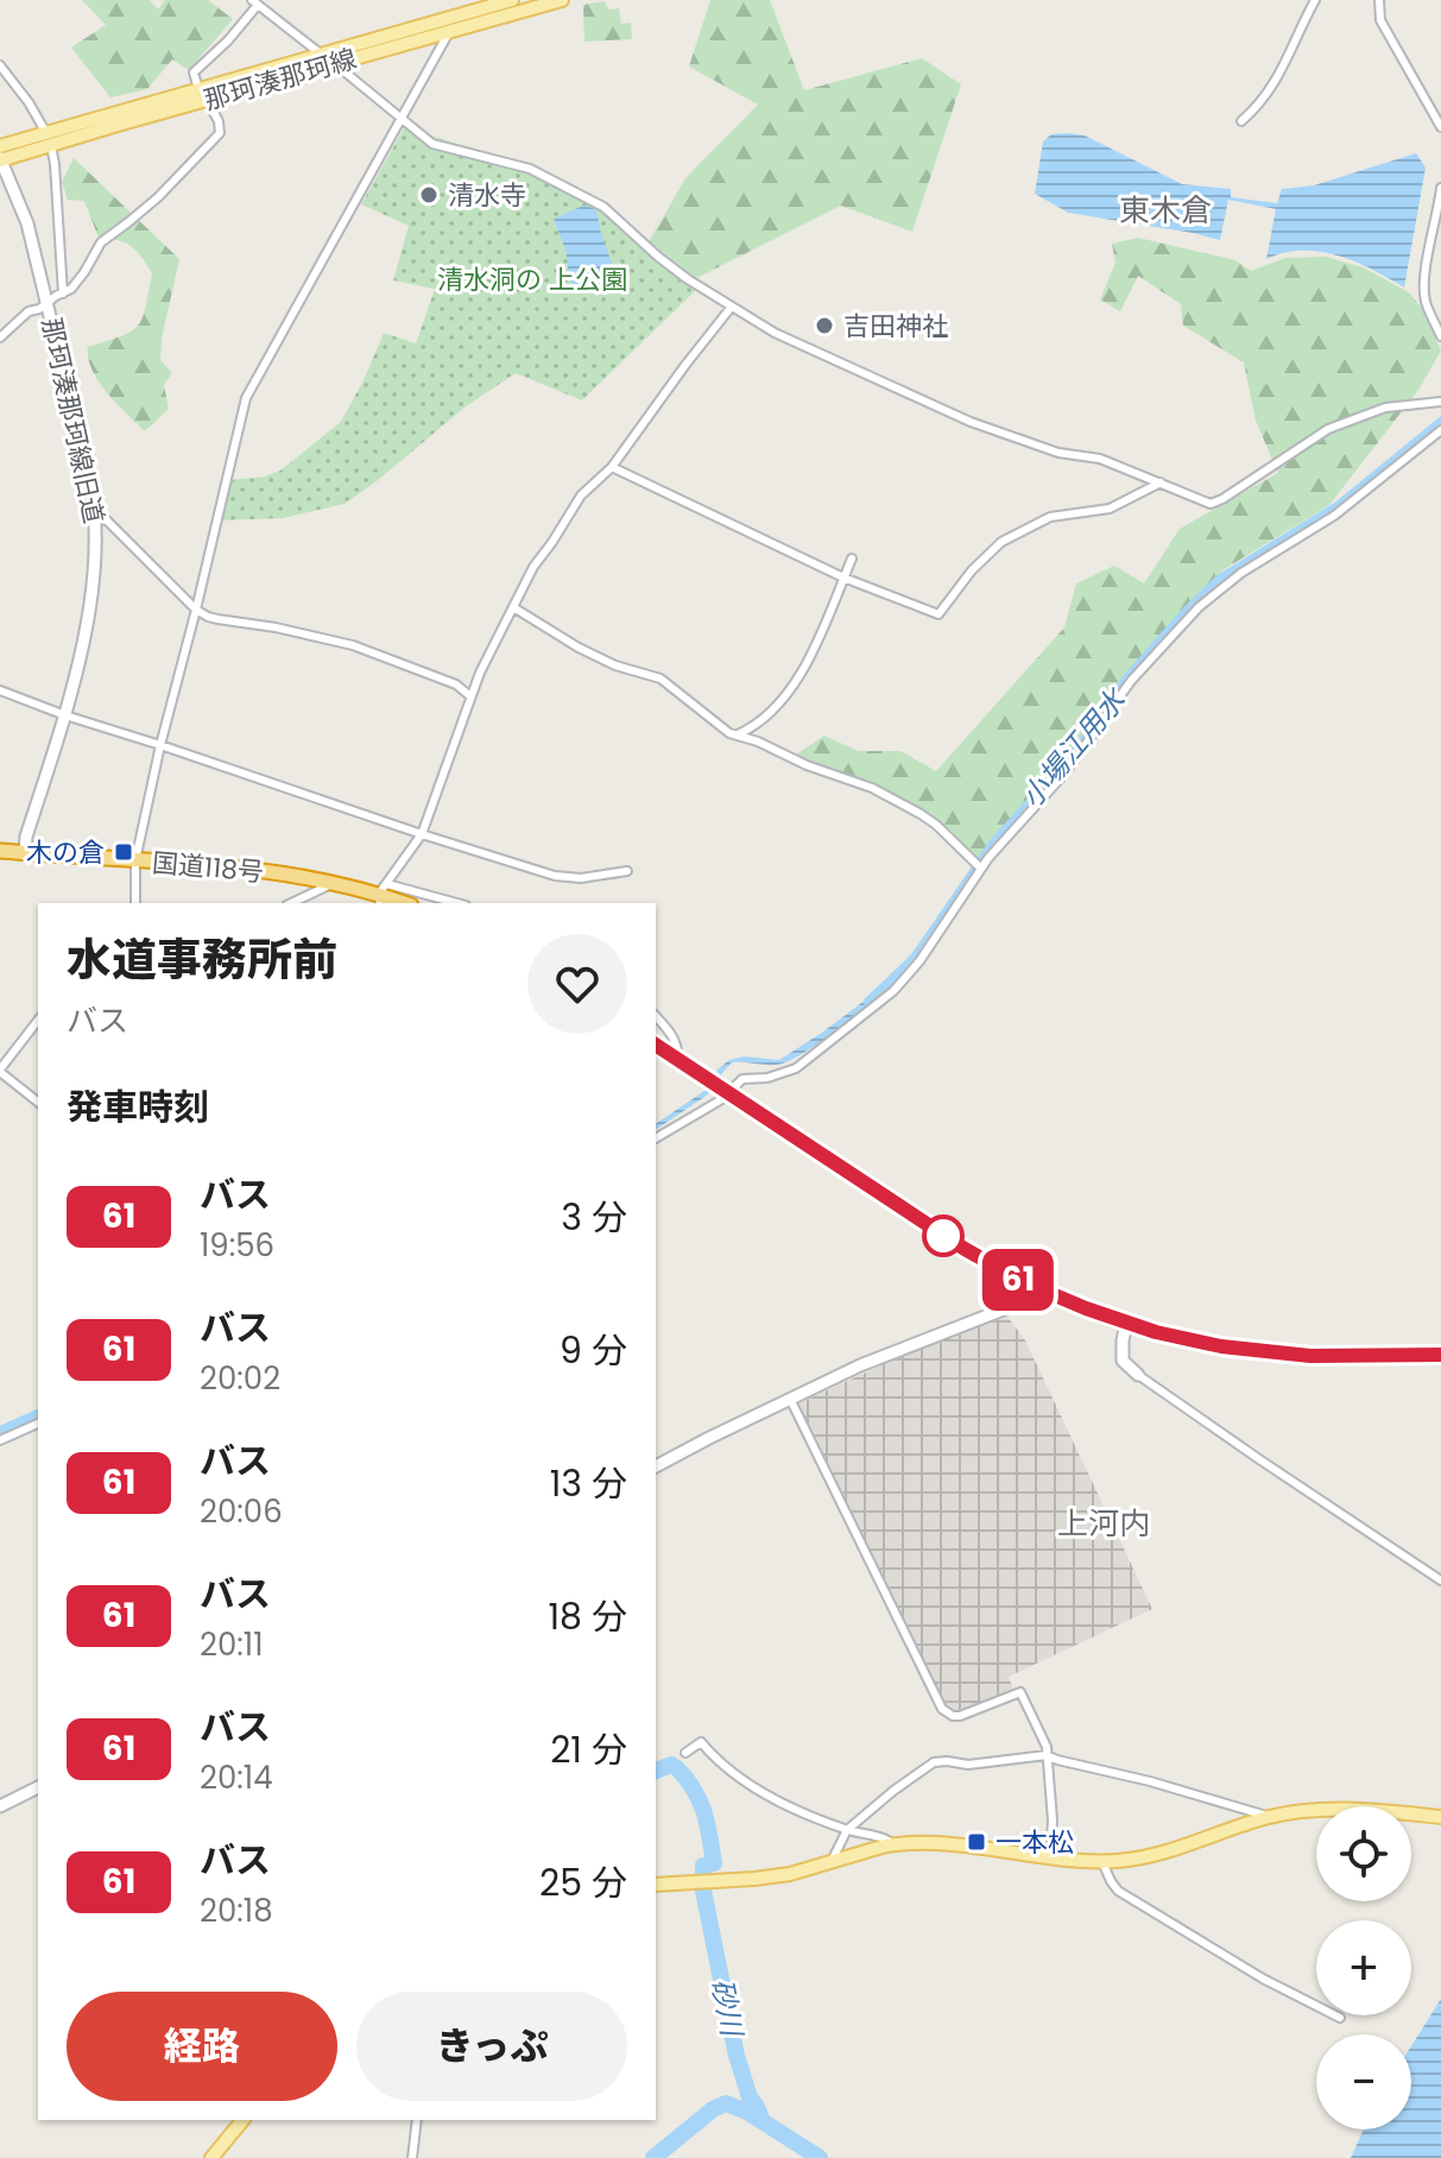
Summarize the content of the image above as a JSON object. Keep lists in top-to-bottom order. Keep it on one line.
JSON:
{"streets":{"highway":["国道118号"],"main road":["那珂湊那珂線"],"street":["那珂湊那珂線旧道"]},"crossings":[["那珂湊那珂線","那珂湊那珂線旧道"],["那珂湊那珂線旧道","国道118号"]],"districts":["東木倉","上河内"],"water":["小場江用水","砂川"],"parks":["清水洞の 上公園"],"places":{"other":["清水寺","吉田神社"],"transit":["木の倉","一本松"]},"lines":["bus line 61"],"page":{"on_map":"61","heading":[["水道事務所前","バス"],"発車時刻"],"list":[{"mark":"61","name":"バス","note":"19:56","value":"3 分"},{"mark":"61","name":"バス","note":"20:02","value":"9 分"},{"mark":"61","name":"バス","note":"20:06","value":"13 分"},{"mark":"61","name":"バス","note":"20:11","value":"18 分"},{"mark":"61","name":"バス","note":"20:14","value":"21 分"},{"mark":"61","name":"バス","note":"20:18","value":"25 分"}],"map_buttons":["+","−"],"buttons":["経路","きっぷ"]}}
